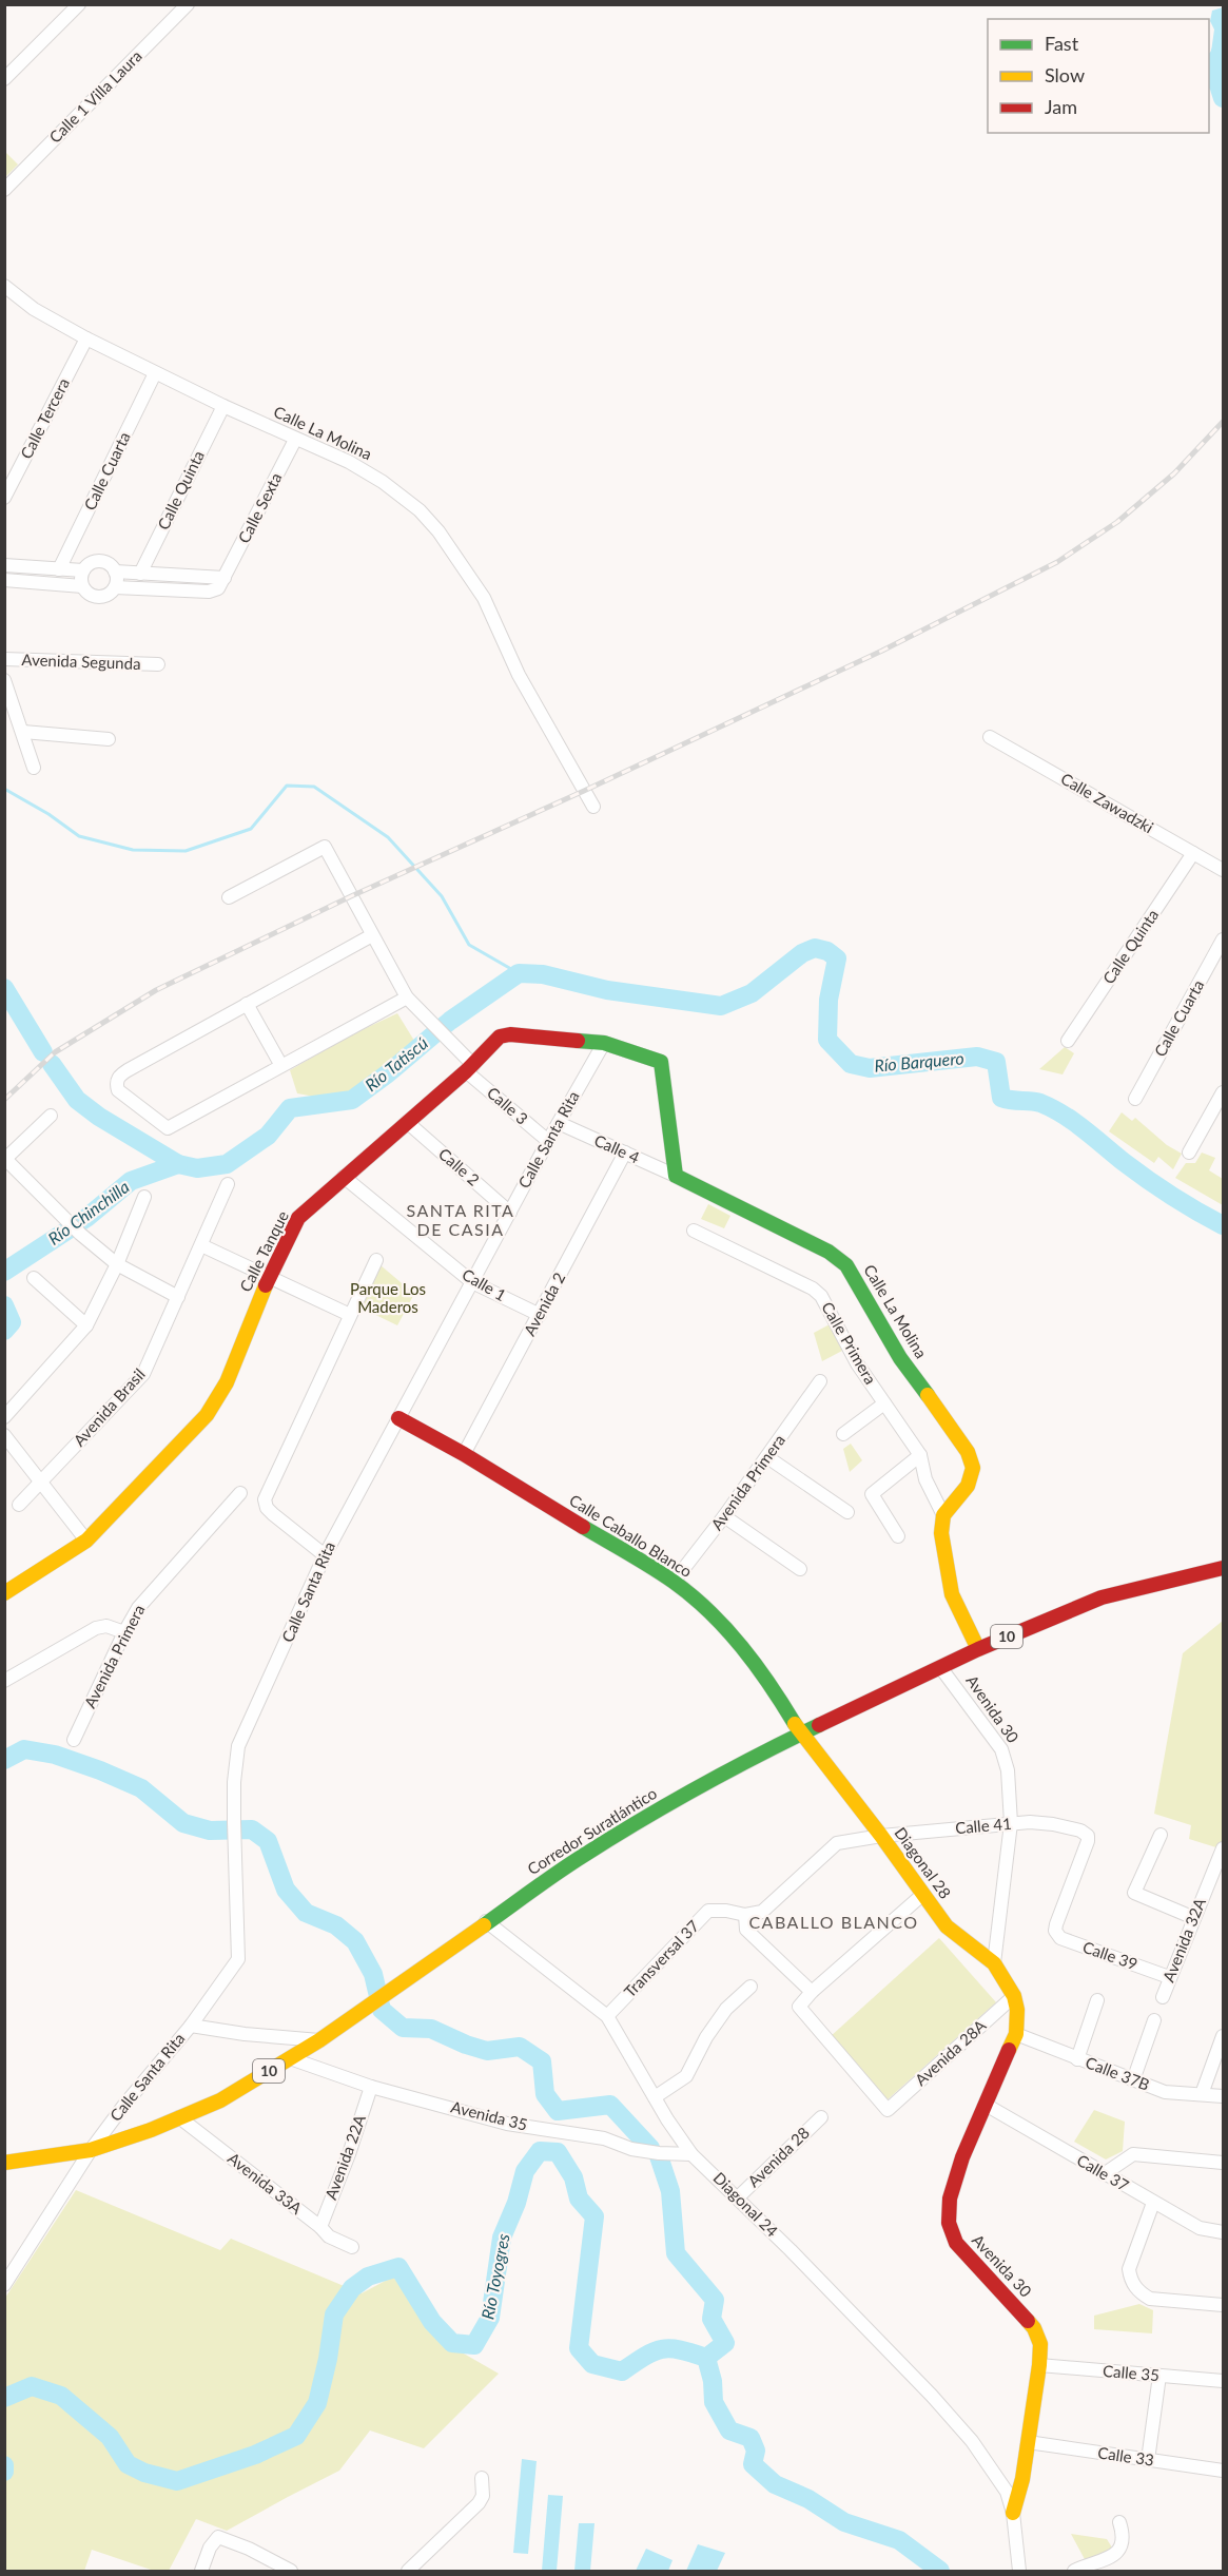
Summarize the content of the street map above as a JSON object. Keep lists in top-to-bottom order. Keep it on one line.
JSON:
{"streets":{"street":["Calle 1 Villa Laura","Calle Tercera","Calle La Molina","Calle Cuarta","Calle Quinta","Calle Sexta","Avenida Segunda","Calle Zawadzki","Calle 3","Calle Santa Rita","Calle 4","Calle 2","Calle Tanque","Calle 1","Avenida 2","Calle Primera","Avenida Brasil","Avenida Primera","Calle Caballo Blanco","10","Avenida 30","Calle 41","Corredor Suratlántico","Diagonal 28","Avenida 32A","Calle 39","Transversal 37","Avenida 28A","Calle 37B","Avenida 35","Avenida 22A","Avenida 28","Calle 37","Avenida 33A","Diagonal 24","Calle 35","Calle 33"]},"crossings":[["Calle Tercera","Calle La Molina"],["Calle La Molina","Calle Cuarta"],["Calle La Molina","Calle Quinta"],["Calle La Molina","Calle Sexta"],["Calle La Molina","Calle 4"],["Calle La Molina","Calle Tanque"],["Calle La Molina","Calle Primera"],["Calle Quinta","Calle Zawadzki"],["Calle 3","Calle Santa Rita"],["Calle 3","Calle Tanque"],["Calle Santa Rita","Calle 4"],["Calle Santa Rita","Calle 2"],["Calle Santa Rita","Calle Tanque"],["Calle Santa Rita","Calle 1"],["Calle Santa Rita","Calle Caballo Blanco"],["Calle Santa Rita","Corredor Suratlántico"],["Calle 4","Calle Tanque"],["Calle 4","Avenida 2"],["Calle 2","Calle Tanque"],["Calle Tanque","Calle 1"],["Calle 1","Avenida 2"],["Avenida 2","Calle Caballo Blanco"],["Avenida Primera","Calle Caballo Blanco"],["Calle Caballo Blanco","Corredor Suratlántico"],["Calle Caballo Blanco","Diagonal 28"],["Avenida 30","Calle 41"],["Avenida 30","Corredor Suratlántico"],["Avenida 30","Diagonal 28"],["Avenida 30","Avenida 28A"],["Avenida 30","Calle 37B"],["Avenida 30","Calle 37"],["Avenida 30","Diagonal 24"],["Avenida 30","Calle 35"],["Avenida 30","Calle 33"],["Calle 41","Diagonal 28"],["Calle 41","Calle 39"],["Corredor Suratlántico","Diagonal 28"],["Corredor Suratlántico","Avenida 35"],["Corredor Suratlántico","Avenida 33A"],["Corredor Suratlántico","Diagonal 24"],["Diagonal 28","Avenida 28A"],["Avenida 32A","Calle 39"],["Transversal 37","Diagonal 24"],["Avenida 35","Avenida 22A"],["Avenida 35","Diagonal 24"],["Avenida 22A","Avenida 33A"],["Avenida 28","Diagonal 24"]],"districts":["SANTA RITA DE CASIA","CABALLO BLANCO"],"water":["Río Barquero","Río Tatiscú","Río Chinchilla","Río Toyogres"],"parks":["Parque Los Maderos"],"legend":["Fast","Slow","Jam"]}
